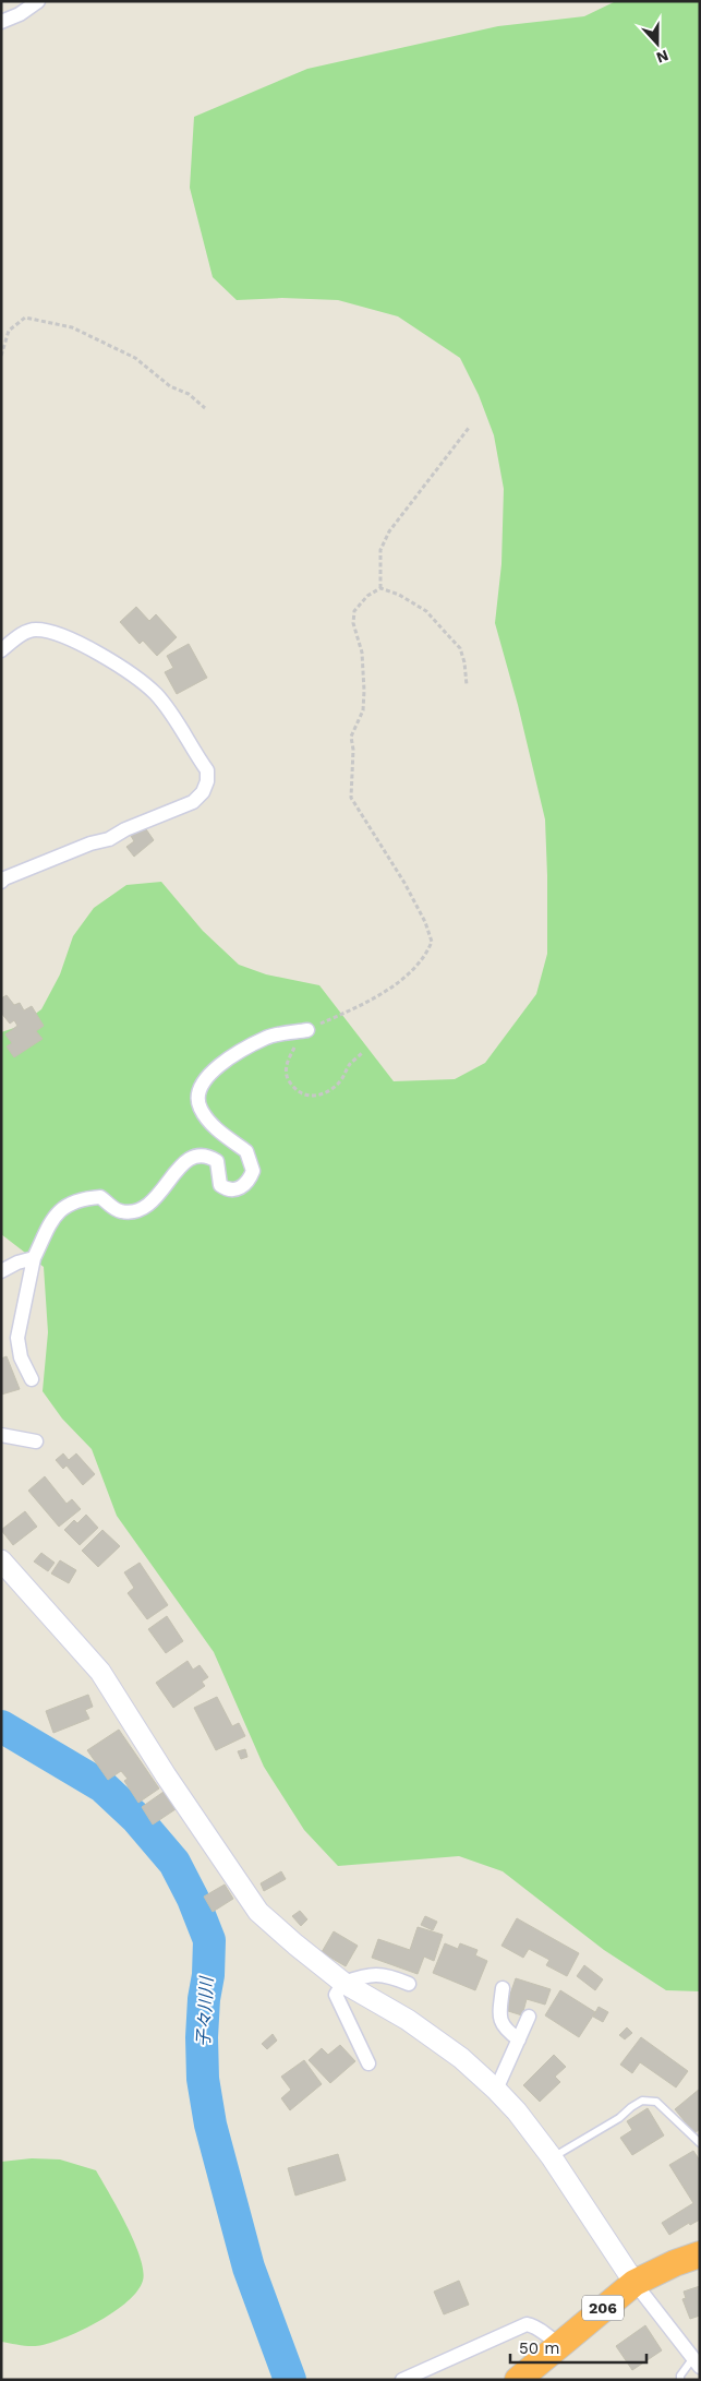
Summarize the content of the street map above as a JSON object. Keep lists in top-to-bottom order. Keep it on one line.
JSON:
{"streets":{"highway":["206"]},"water":["子々川川"],"scale_bar":"50 m","north":"bottom"}
